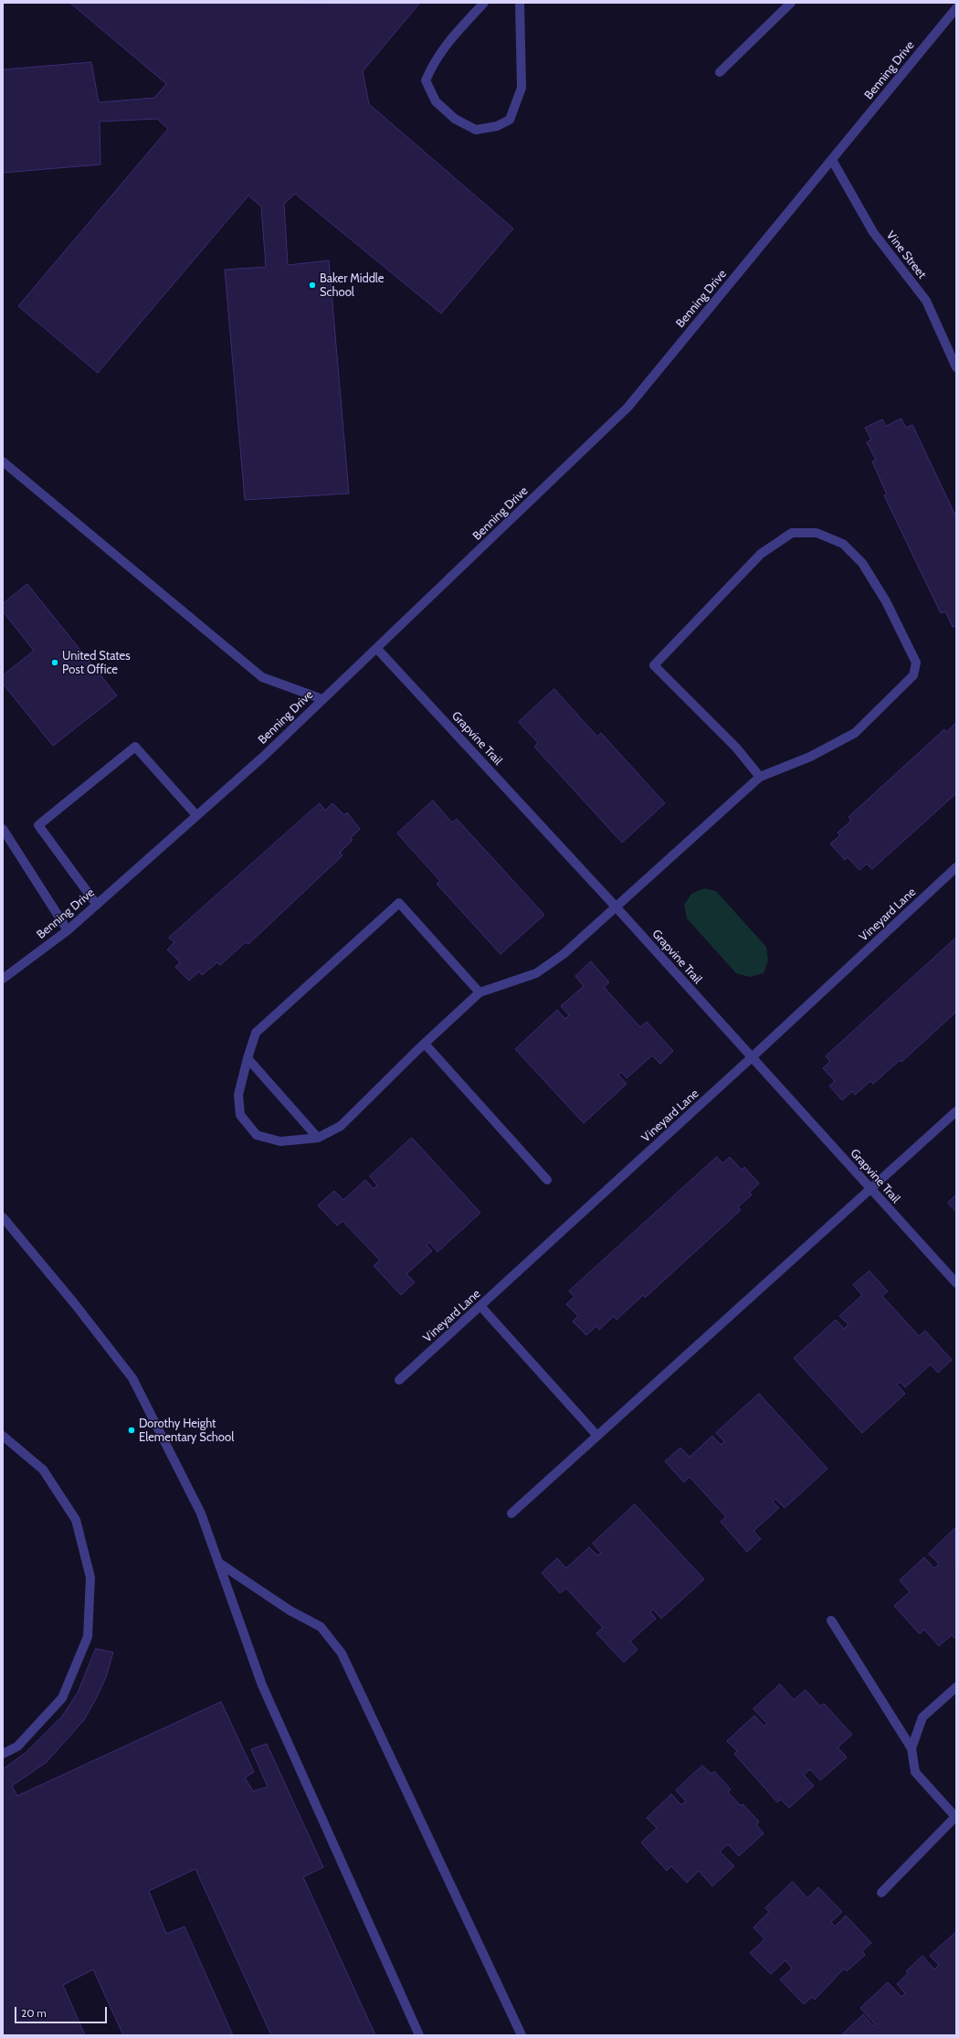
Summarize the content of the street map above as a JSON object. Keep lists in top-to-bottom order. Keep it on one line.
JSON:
{"streets":{"street":["Benning Drive","Vine Street","Grapvine Trail","Vineyard Lane"]},"crossings":[["Benning Drive","Vine Street"],["Benning Drive","Grapvine Trail"],["Grapvine Trail","Vineyard Lane"]],"places":["Baker Middle School","United States Post Office","Dorothy Height Elementary School"],"scale_bar":"20 m"}
